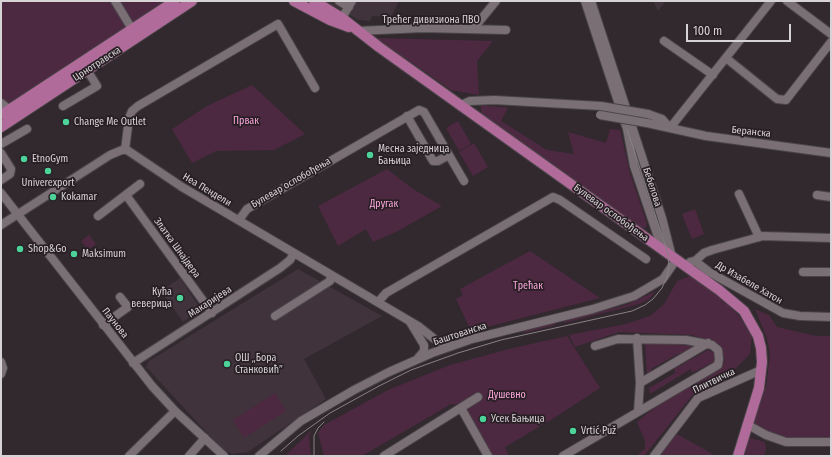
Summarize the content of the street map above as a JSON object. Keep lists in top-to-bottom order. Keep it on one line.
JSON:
{"streets":{"main road":["Црнотравска","Булевар ослобођења"],"street":["Трећег дивизиона ПВО","Беранска","Бебелова","Неа Пендели","Златка Шнајдера","Др Изабеле Хатон","Макаријева","Паунова","Баштованска","Плитвичка"]},"crossings":[["Трећег дивизиона ПВО","Булевар ослобођења"],["Беранска","Булевар ослобођења"],["Булевар ослобођења","Бебелова"],["Булевар ослобођења","Неа Пендели"],["Булевар ослобођења","Баштованска"],["Булевар ослобођења","Плитвичка"],["Неа Пендели","Макаријева"],["Неа Пендели","Баштованска"],["Златка Шнајдера","Макаријева"],["Макаријева","Паунова"]],"parks":["Првак","Другак","Трећак","Душевно"],"places":["Change Me Outlet","Месна заједница Бањица","EtnoGym","Univerexport","Kokamar","Shop&Go","Maksimum","Кућа веверица","ОШ „Бора Станковић”","Усек Бањица","Vrtić Puž"],"scale_bar":"100 m"}
